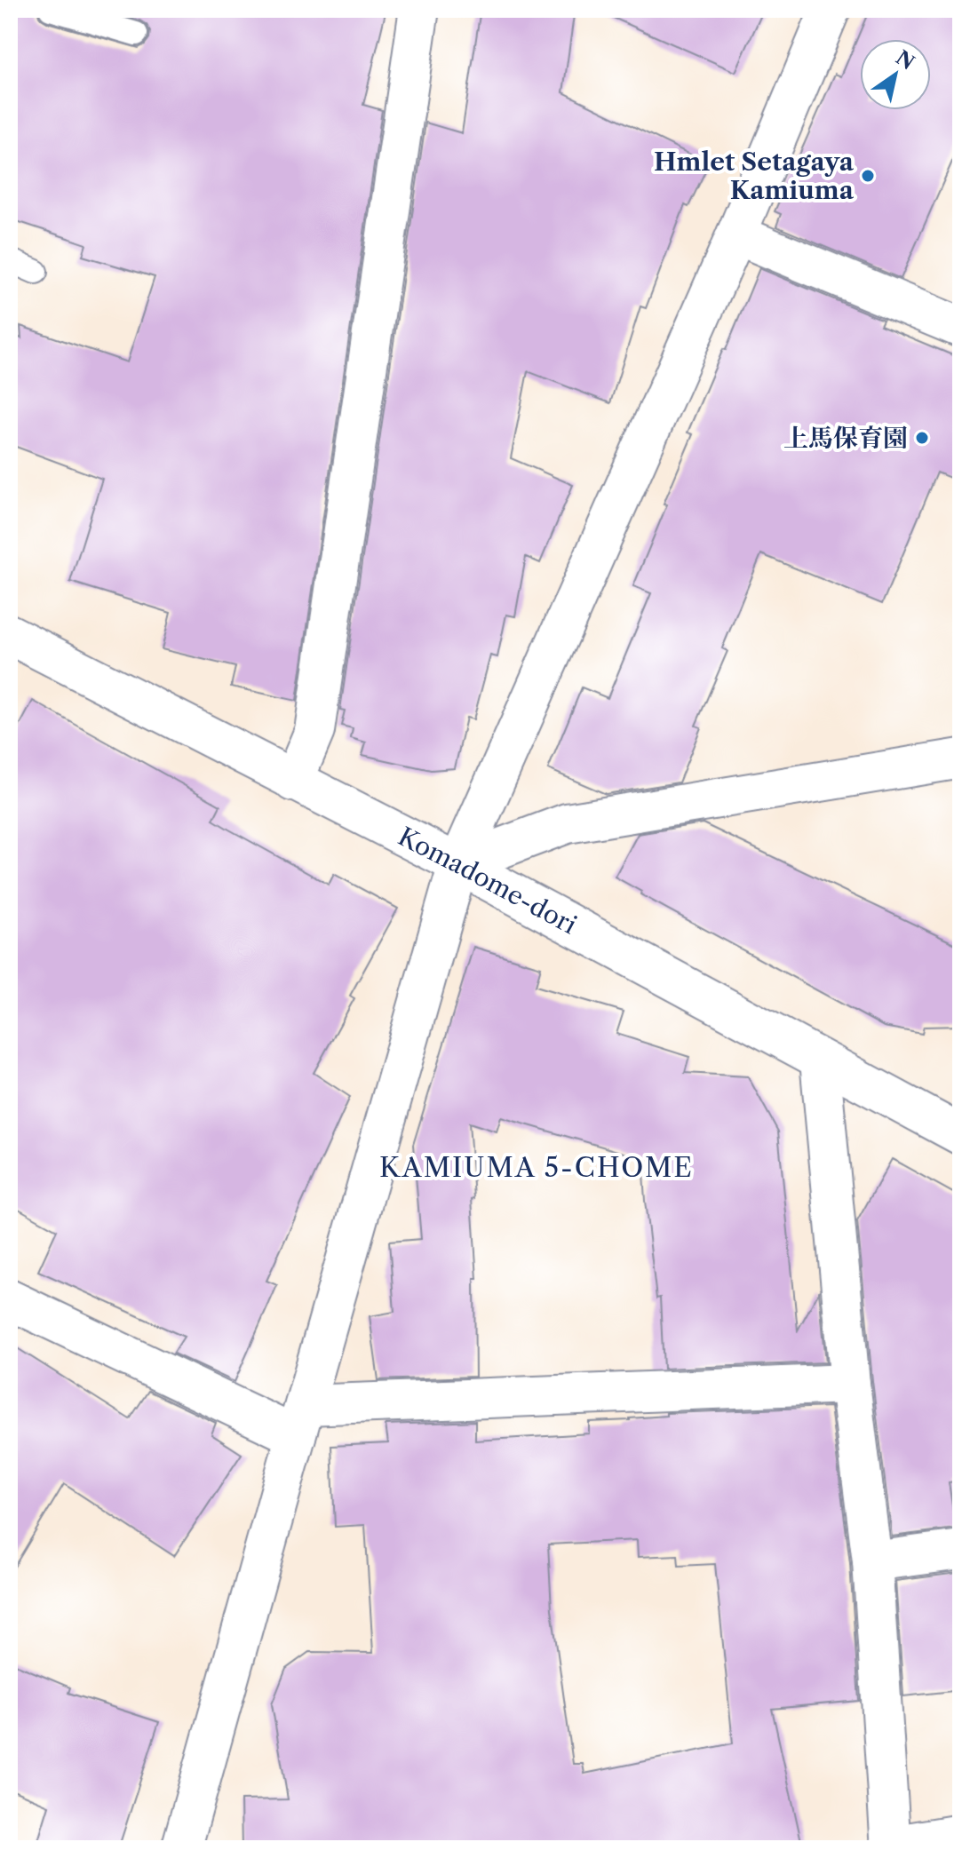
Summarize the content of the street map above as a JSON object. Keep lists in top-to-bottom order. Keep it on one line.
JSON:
{"streets":{"street":["Komadome-dori"]},"districts":["KAMIUMA 5-CHOME"],"places":["Hmlet Setagaya Kamiuma","上馬保育園"],"north":"top right"}
